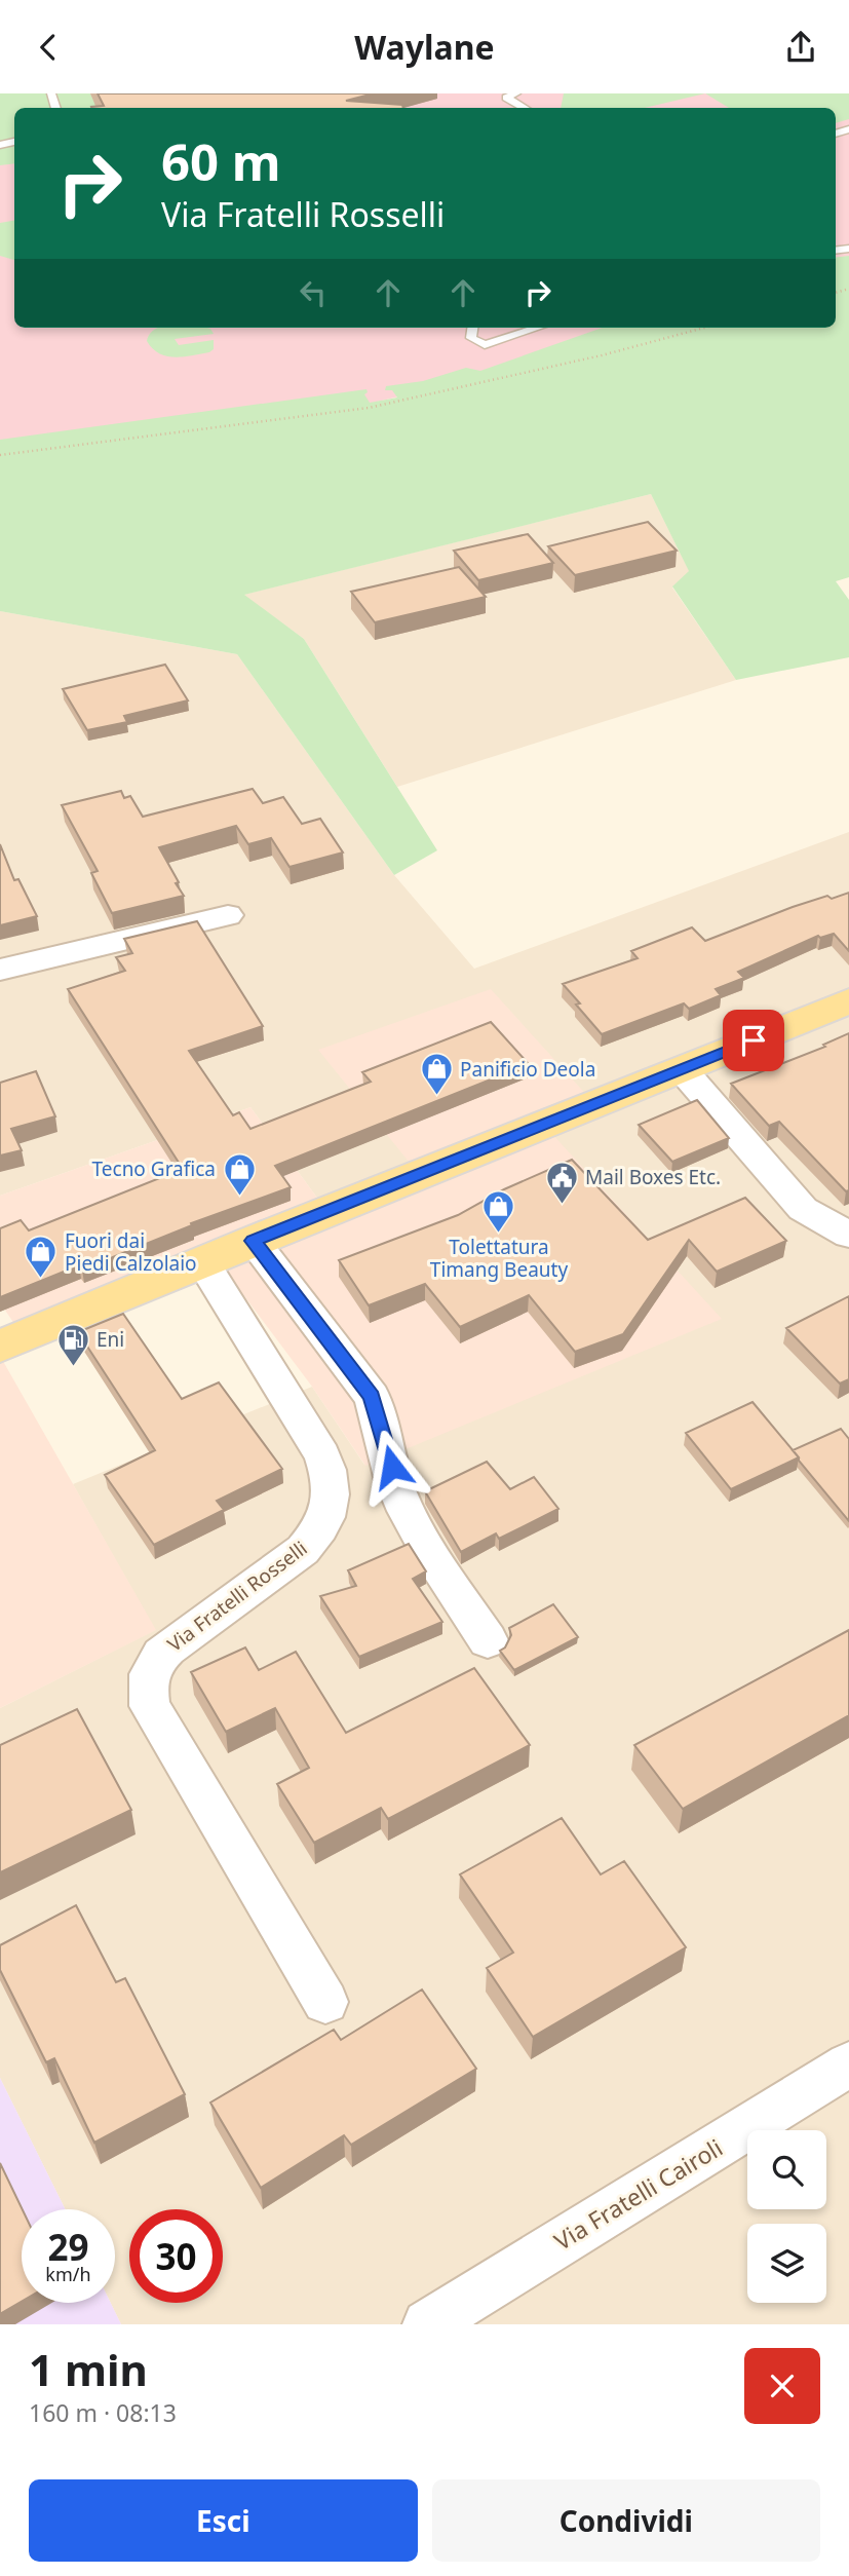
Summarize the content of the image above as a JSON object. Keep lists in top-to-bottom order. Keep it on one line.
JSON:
{"streets":{"street":["Via Fratelli Rosselli","Via Fratelli Cairoli"]},"places":{"shop":["Panificio Deola","Tecno Grafica","Tolettatura Timang Beauty","Fuori dai Piedi Calzolaio"],"public building":["Mail Boxes Etc."],"fuel station":["Eni"]},"page":{"header":"Waylane","turn":["60 m","Via Fratelli Rosselli"],"speed":"29 km/h","limit":"30","heading":["1 min","160 m · 08:13"],"buttons":["Esci","Condividi"]}}
